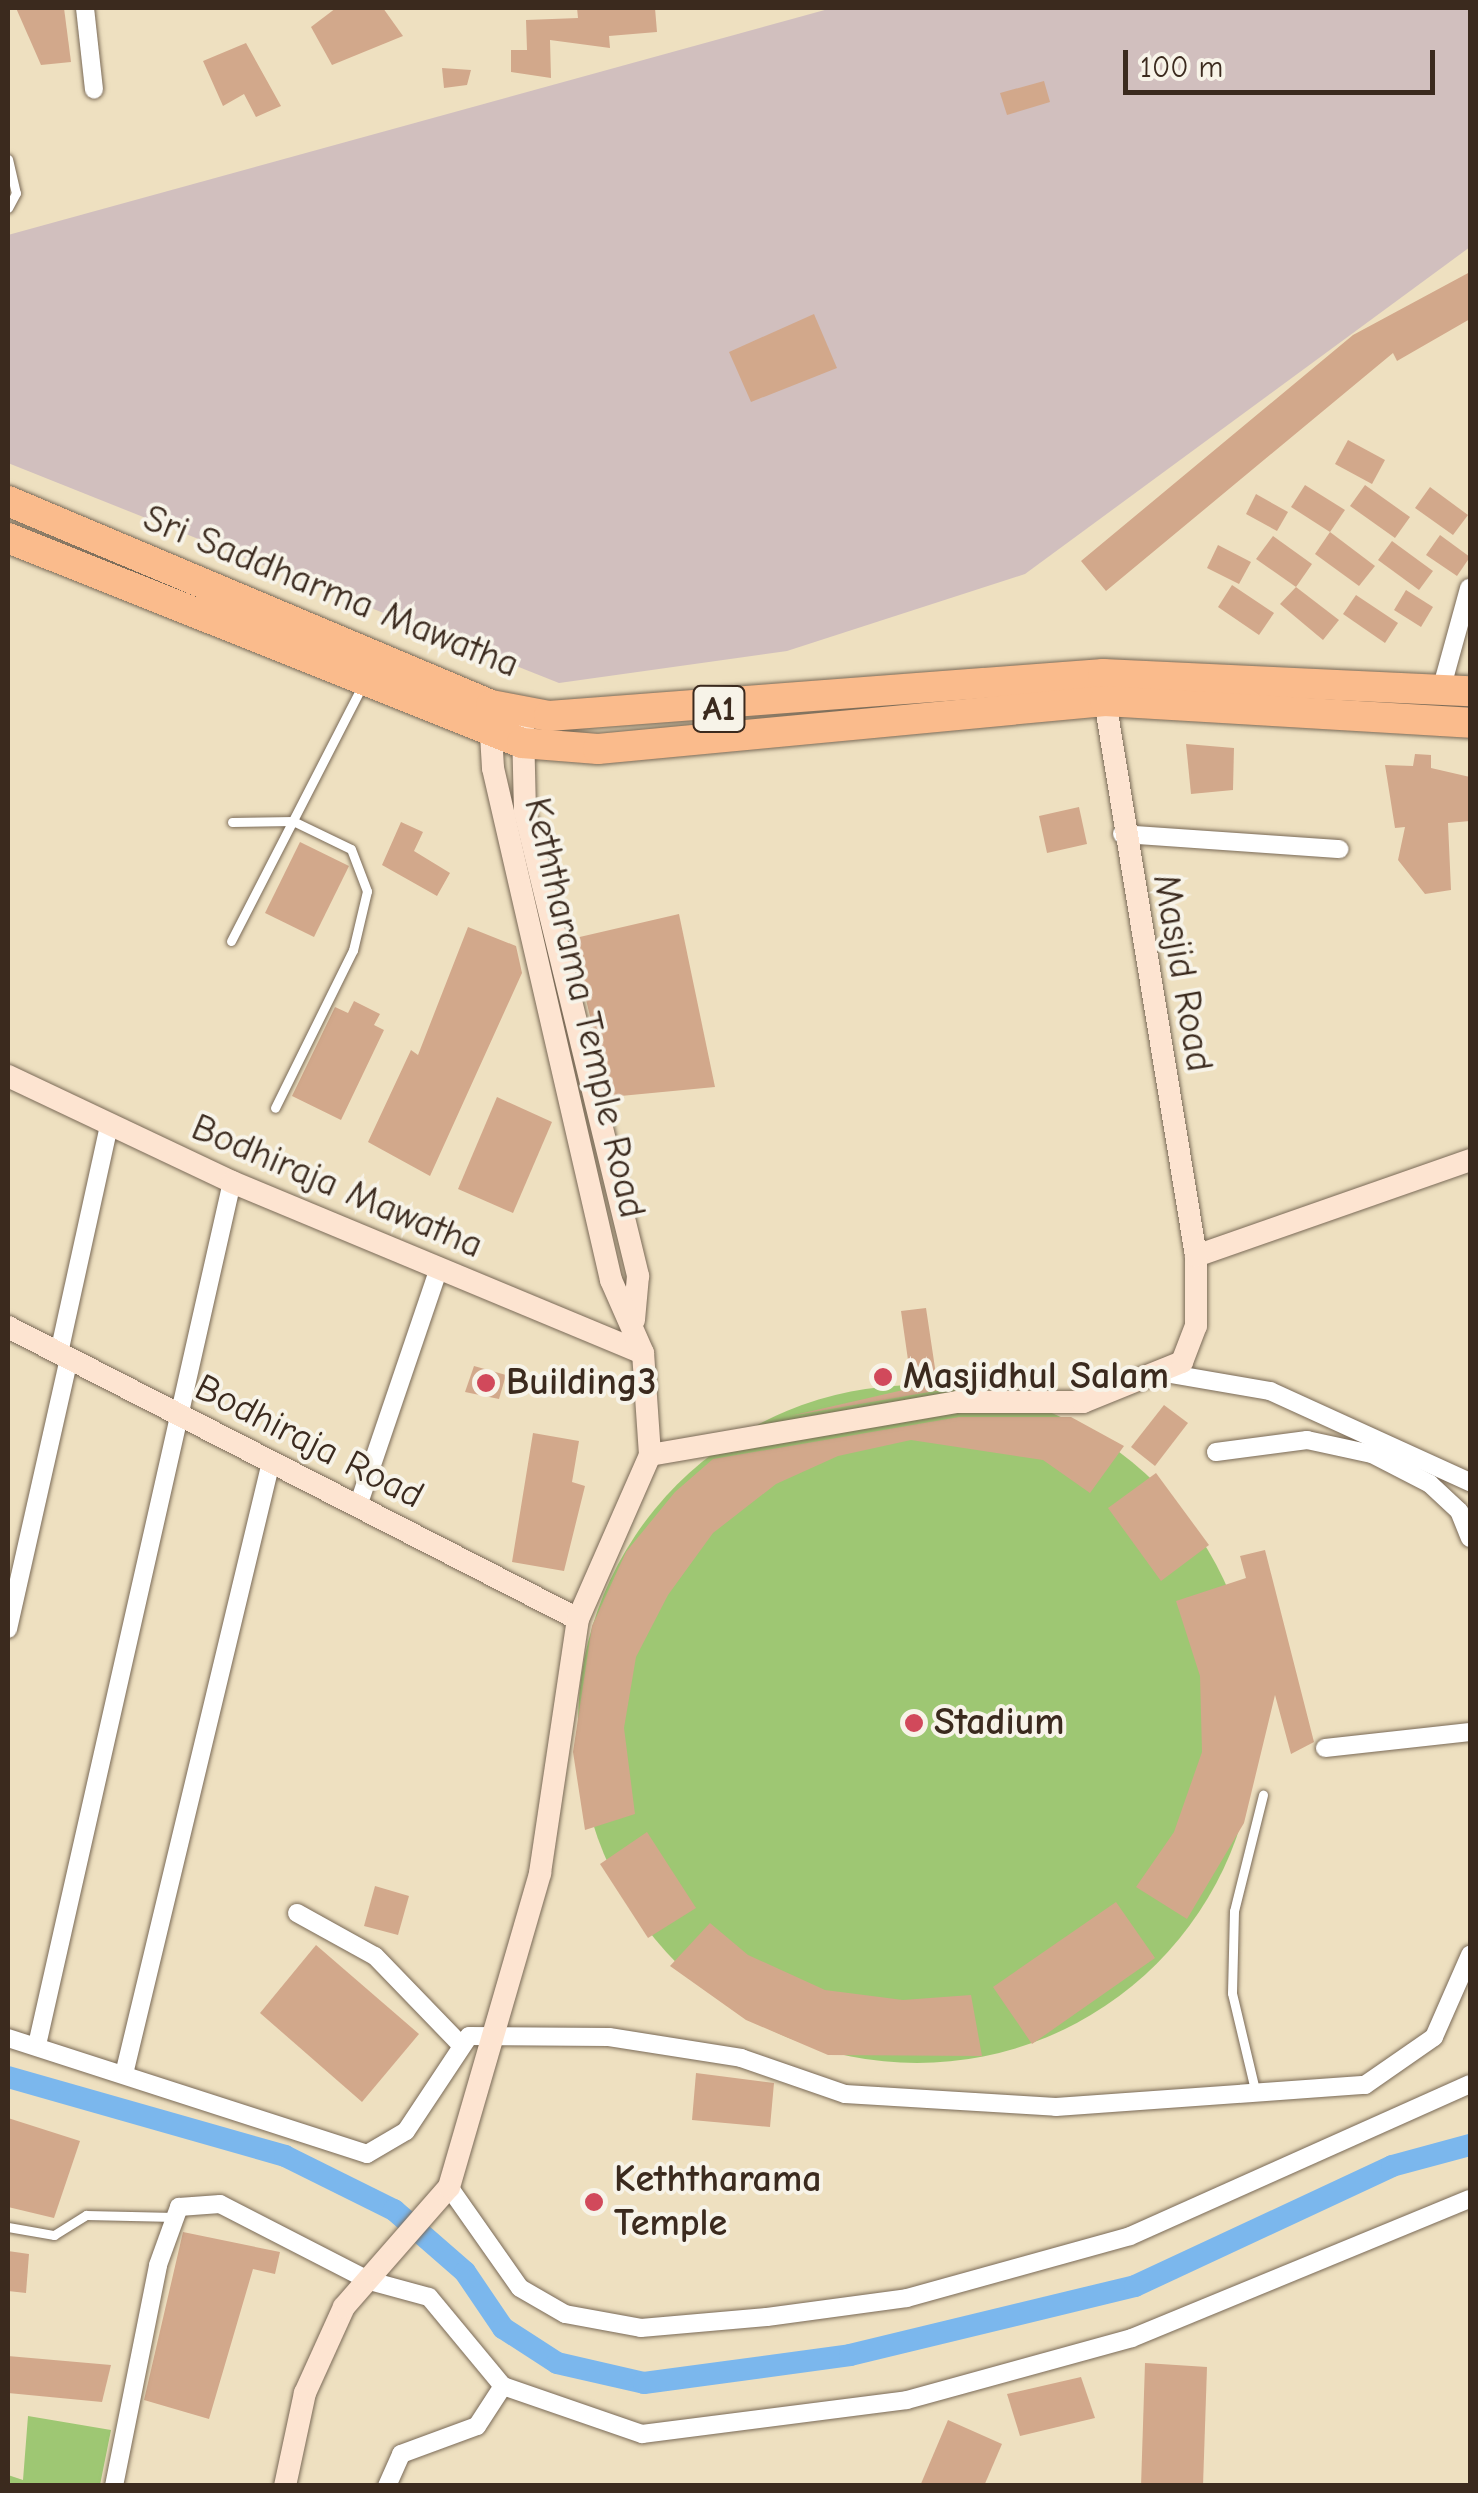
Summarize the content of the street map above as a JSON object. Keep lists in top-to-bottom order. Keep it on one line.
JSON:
{"streets":{"highway":["Sri Saddharma Mawatha","A1"],"street":["Masjid Road","Keththarama Temple Road","Bodhiraja Mawatha","Bodhiraja Road"]},"crossings":[["Sri Saddharma Mawatha","Masjid Road"],["Sri Saddharma Mawatha","Keththarama Temple Road"],["Keththarama Temple Road","Bodhiraja Mawatha"],["Keththarama Temple Road","Bodhiraja Road"]],"places":["Masjidhul Salam","Building3","Stadium","Keththarama Temple"],"scale_bar":"100 m"}
